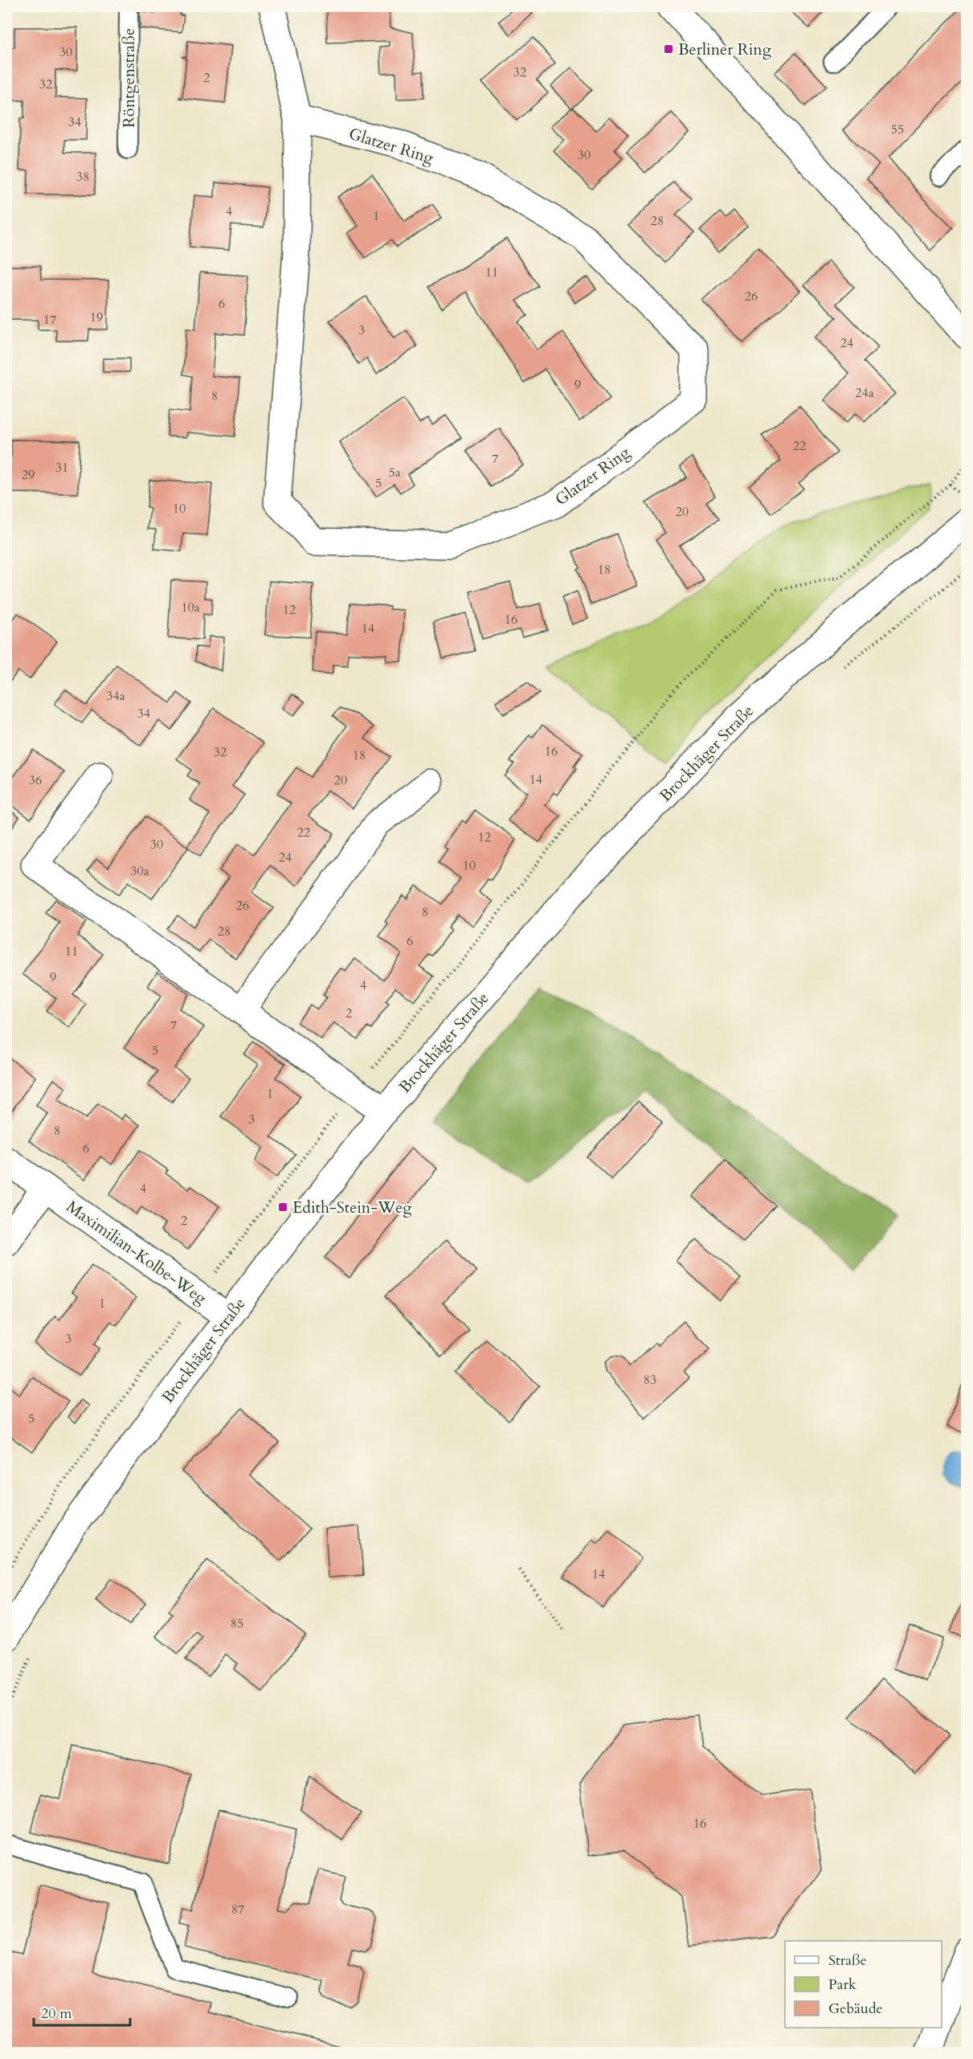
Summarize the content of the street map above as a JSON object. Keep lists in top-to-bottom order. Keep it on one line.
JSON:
{"streets":{"street":["Glatzer Ring","Brockhäger Straße","Maximilian-Kolbe-Weg"],"lane":["Röntgenstraße"]},"crossings":[["Brockhäger Straße","Maximilian-Kolbe-Weg"]],"places":{"transit":["Berliner Ring","Edith-Stein-Weg"]},"house_numbers":["30","32","2","32","34","55","30","38","4","1","28","11","26","6","19","17","3","24","9","24a","8","22","7","31","5a","29","5","10","20","18","10a","12","16","14","34a","34","16","32","18","14","36","20","22","12","30","24","10","30a","26","8","28","6","11","9","4","2","7","5","1","3","8","6","4","2","1","3","83","5","14","85","16","87"],"legend":["Straße","Park","Gebäude"],"scale_bar":"20 m"}
